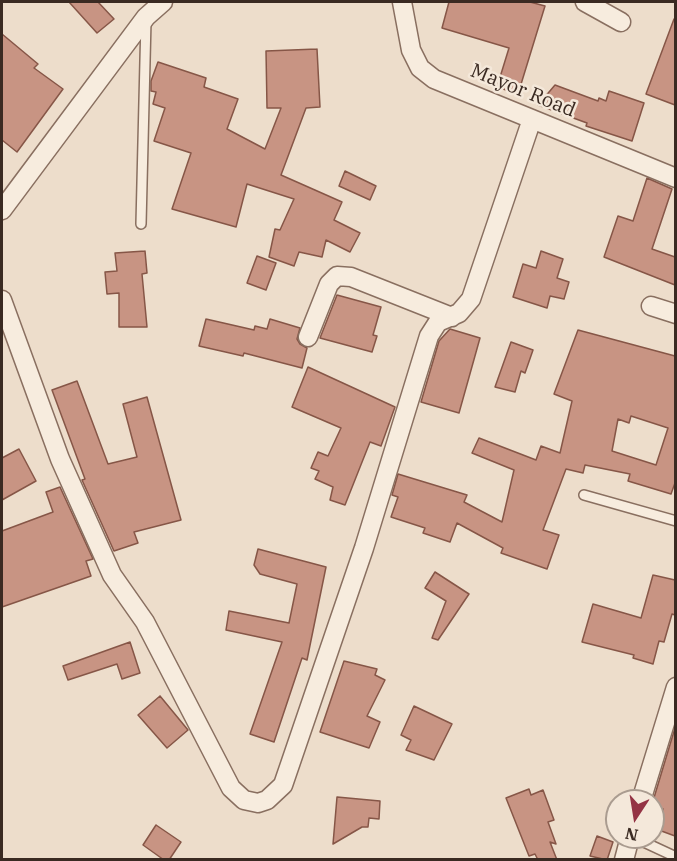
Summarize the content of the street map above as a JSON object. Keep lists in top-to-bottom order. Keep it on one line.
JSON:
{"streets":{"street":["Mayor Road"]},"north":"bottom"}
